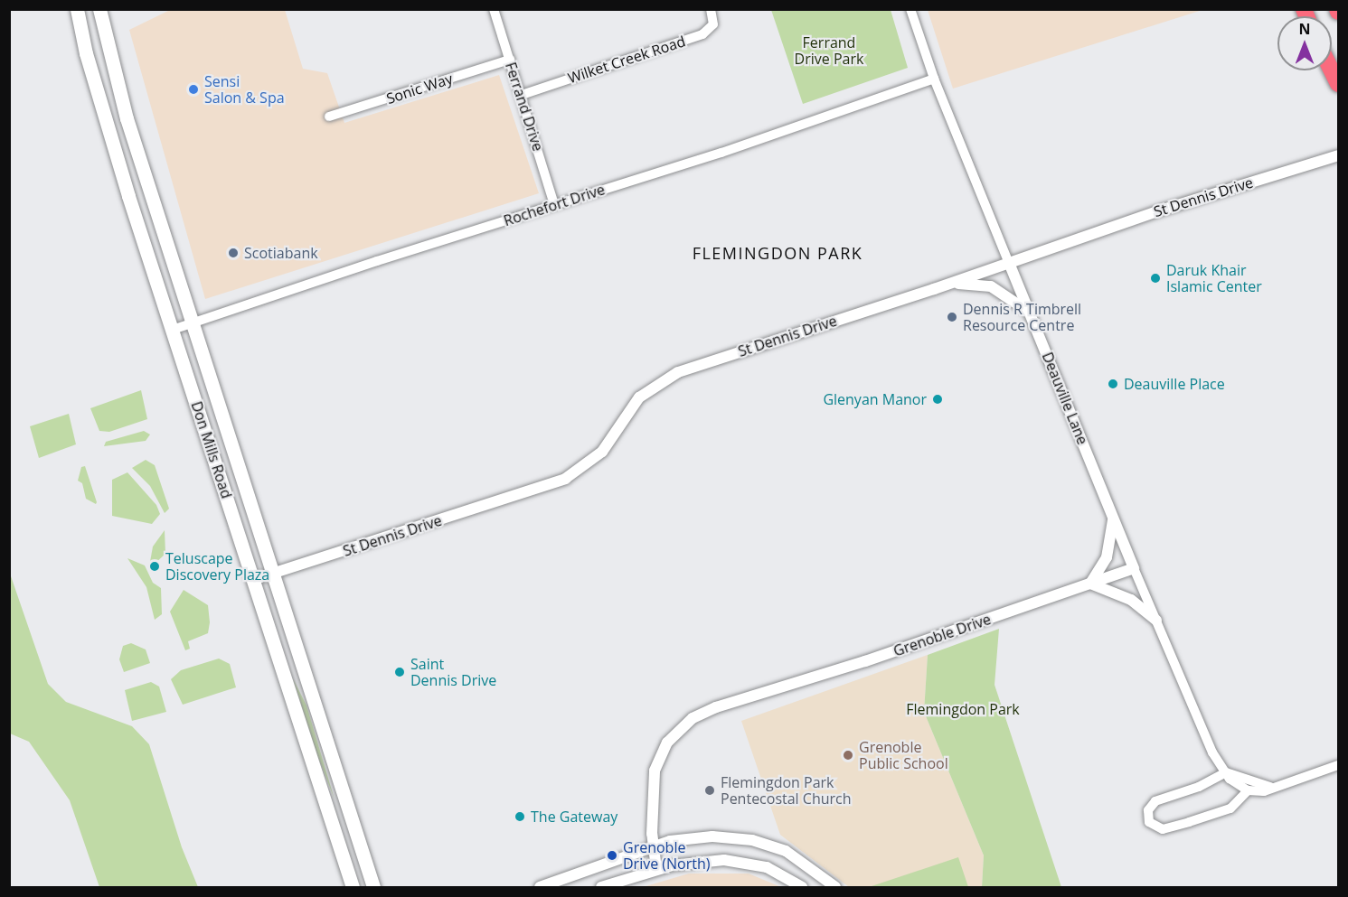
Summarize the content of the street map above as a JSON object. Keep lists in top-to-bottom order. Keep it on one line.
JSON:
{"streets":{"main road":["Don Mills Road"],"street":["Wilket Creek Road","Sonic Way","Ferrand Drive","St Dennis Drive","Rochefort Drive","Deauville Lane","Grenoble Drive"]},"crossings":[["Wilket Creek Road","Ferrand Drive"],["Sonic Way","Ferrand Drive"],["Ferrand Drive","Rochefort Drive"],["St Dennis Drive","Deauville Lane"],["St Dennis Drive","Don Mills Road"],["Rochefort Drive","Deauville Lane"],["Rochefort Drive","Don Mills Road"],["Deauville Lane","Grenoble Drive"]],"districts":["FLEMINGDON PARK"],"parks":["Ferrand Drive Park","Flemingdon Park"],"places":["Sensi Salon & Spa","Scotiabank","Daruk Khair Islamic Center","Dennis R Timbrell Resource Centre","Deauville Place","Glenyan Manor","Teluscape Discovery Plaza","Saint Dennis Drive","Grenoble Public School","Flemingdon Park Pentecostal Church","The Gateway","Grenoble Drive (North)"],"north":"top"}
